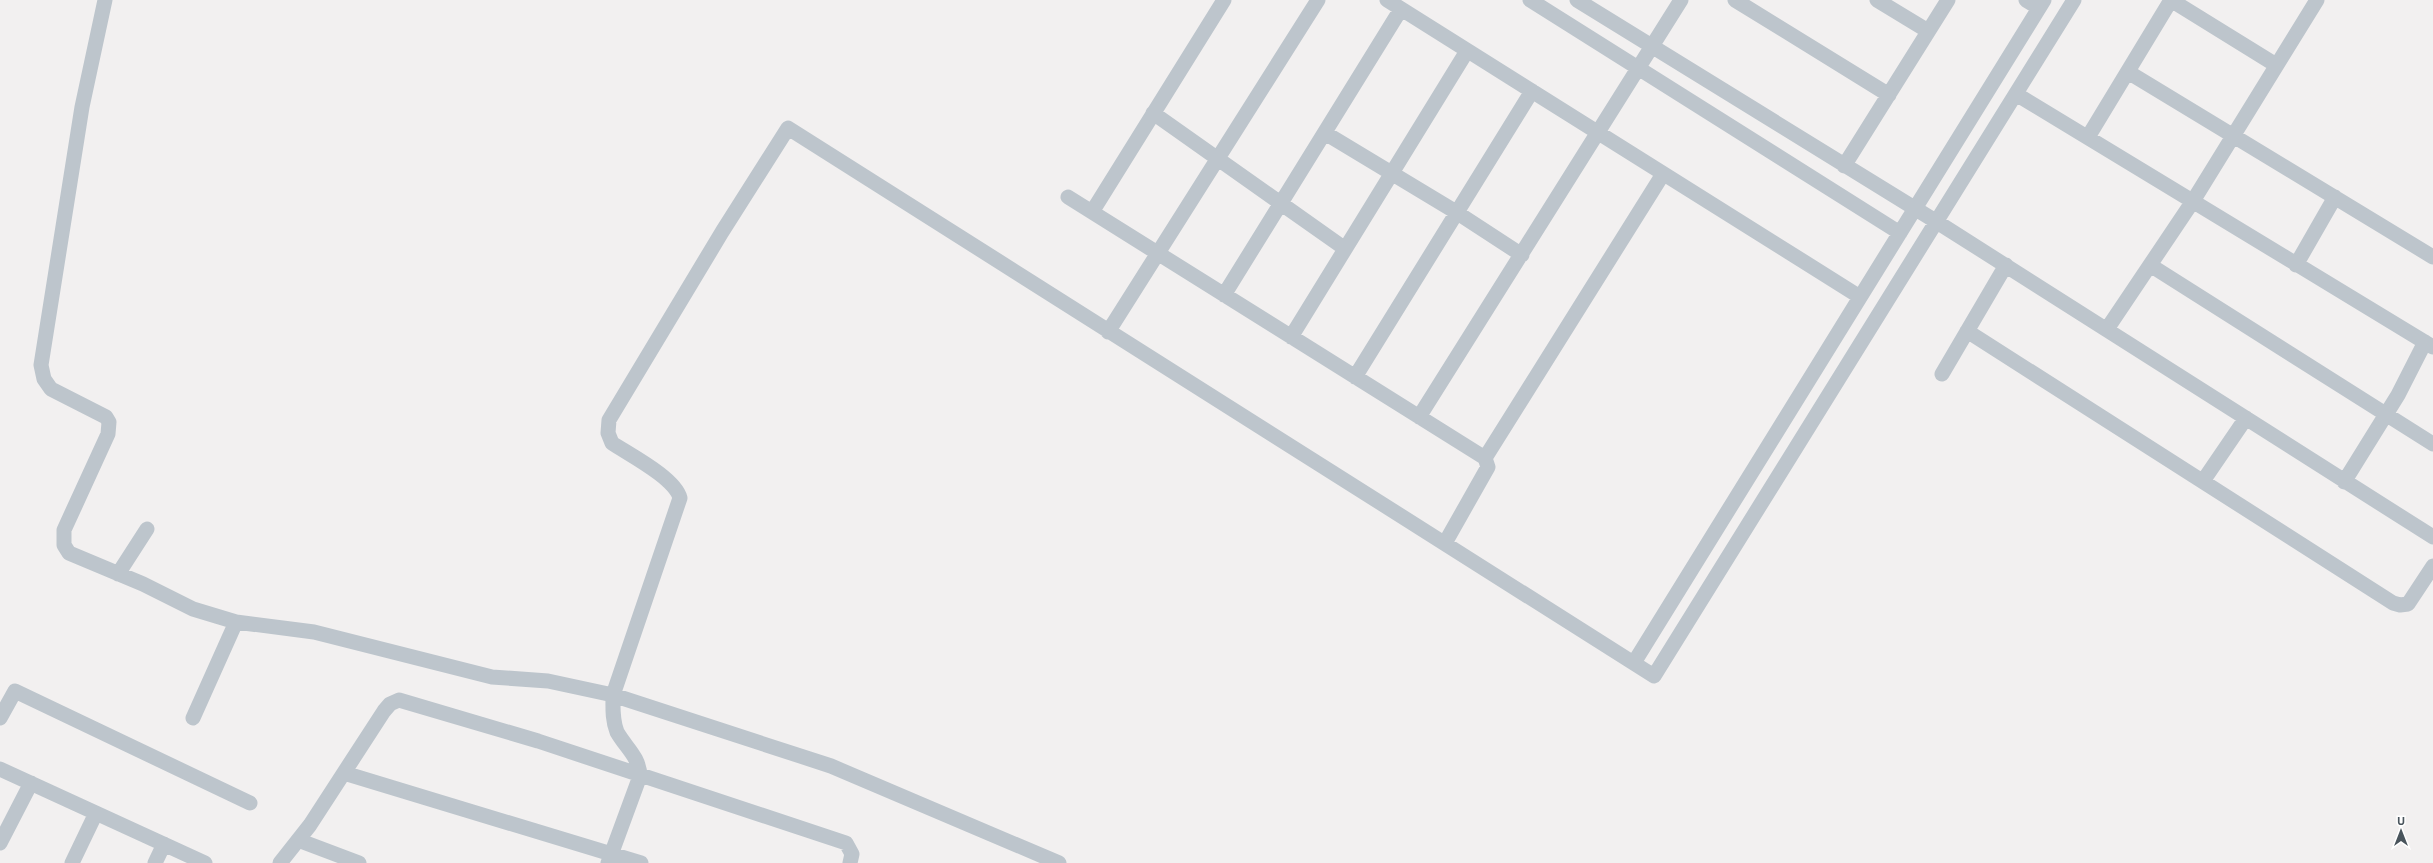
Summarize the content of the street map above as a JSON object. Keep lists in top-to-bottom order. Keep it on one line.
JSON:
{"north":"top"}
